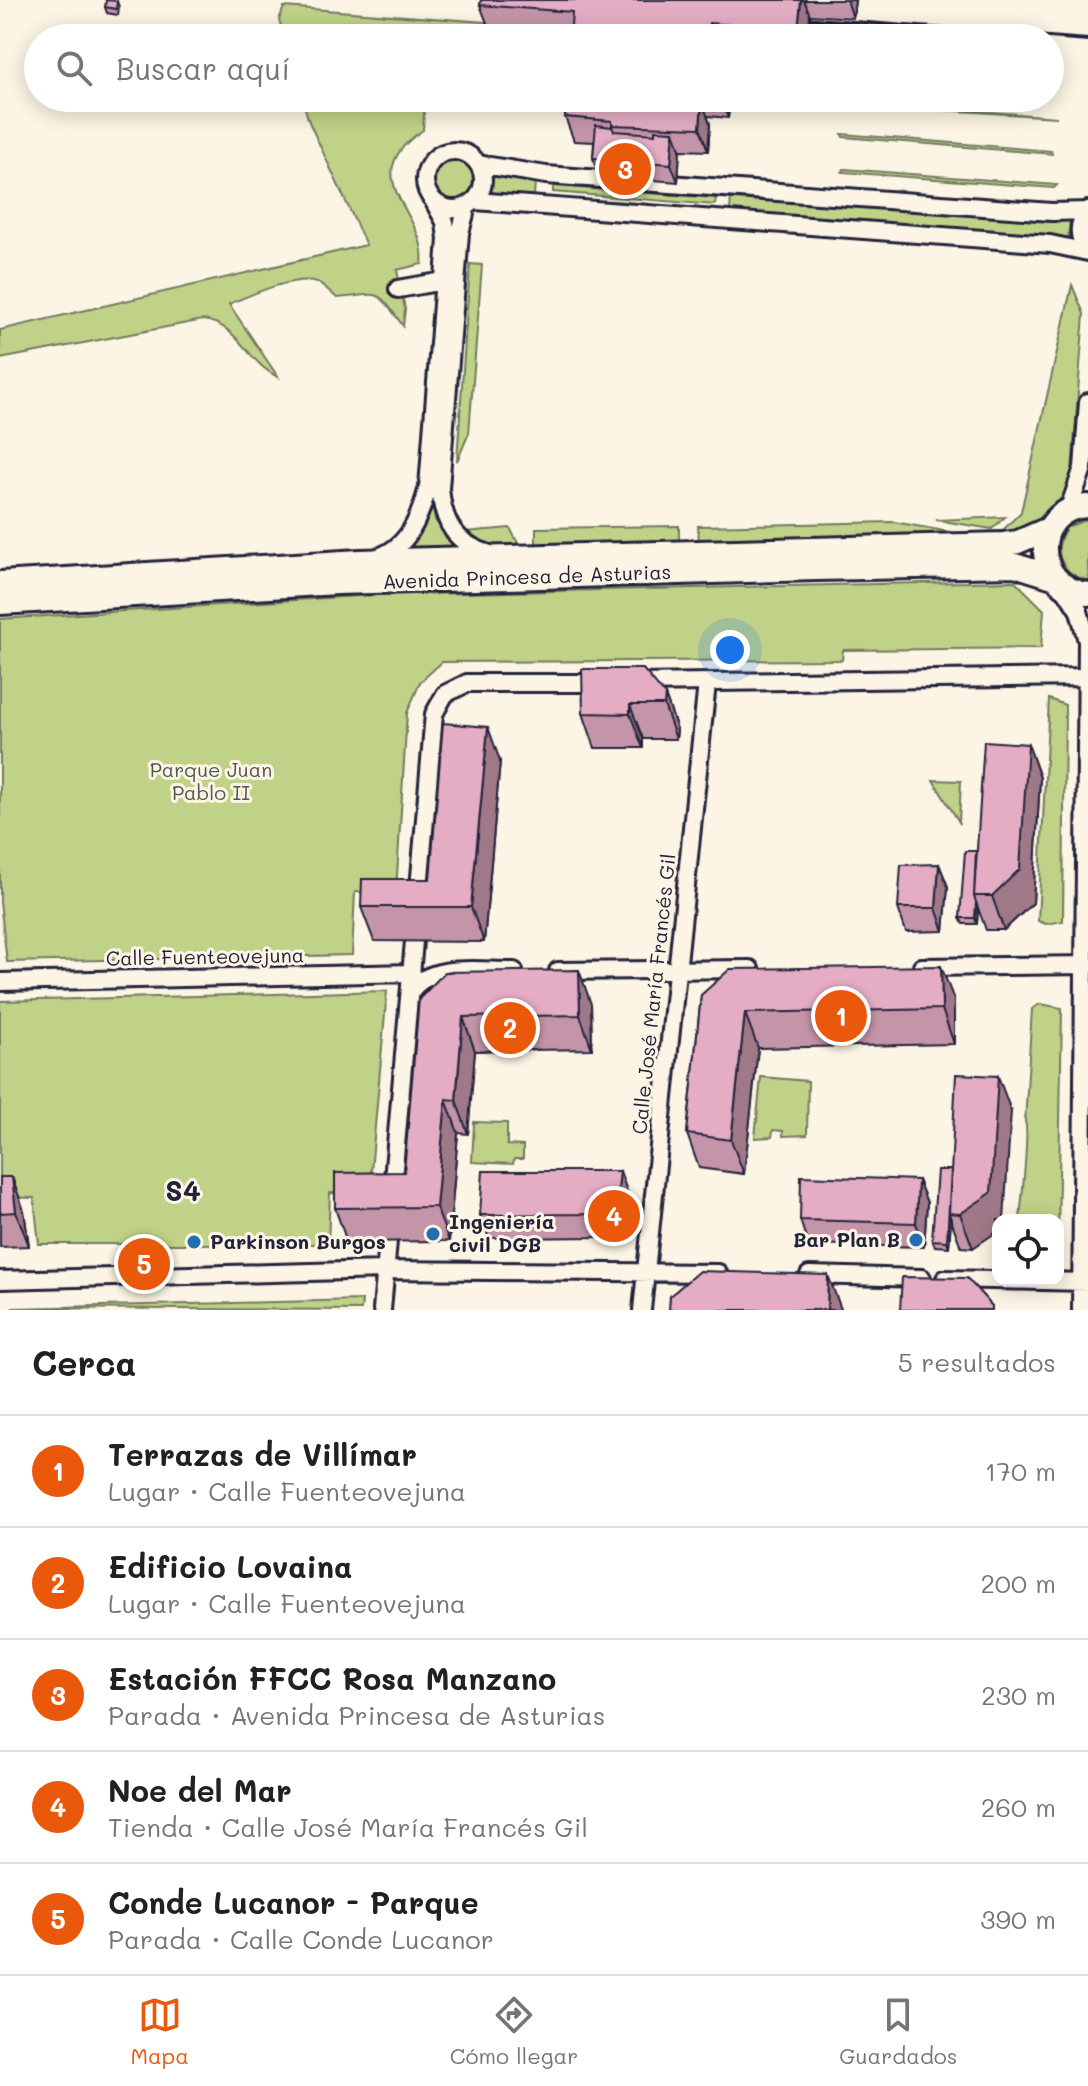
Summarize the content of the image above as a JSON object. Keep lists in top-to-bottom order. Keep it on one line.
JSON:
{"streets":{"main road":["Avenida Princesa de Asturias"],"street":["Calle Fuenteovejuna","Calle José María Francés Gil"]},"districts":["S4"],"parks":["Parque Juan Pablo II"],"places":["Ingeniería civil DGB","Bar Plan B","Parkinson Burgos"],"page":{"search":"Buscar aquí","pins":["3","1","2","4","5"],"heading":["Cerca","5 resultados"],"list":[{"mark":"1","name":"Terrazas de Villímar","note":"Lugar · Calle Fuenteovejuna","value":"170 m"},{"mark":"2","name":"Edificio Lovaina","note":"Lugar · Calle Fuenteovejuna","value":"200 m"},{"mark":"3","name":"Estación FFCC Rosa Manzano","note":"Parada · Avenida Princesa de Asturias","value":"230 m"},{"mark":"4","name":"Noe del Mar","note":"Tienda · Calle José María Francés Gil","value":"260 m"},{"mark":"5","name":"Conde Lucanor - Parque","note":"Parada · Calle Conde Lucanor","value":"390 m"}],"nav":["Mapa","Cómo llegar","Guardados"]}}
